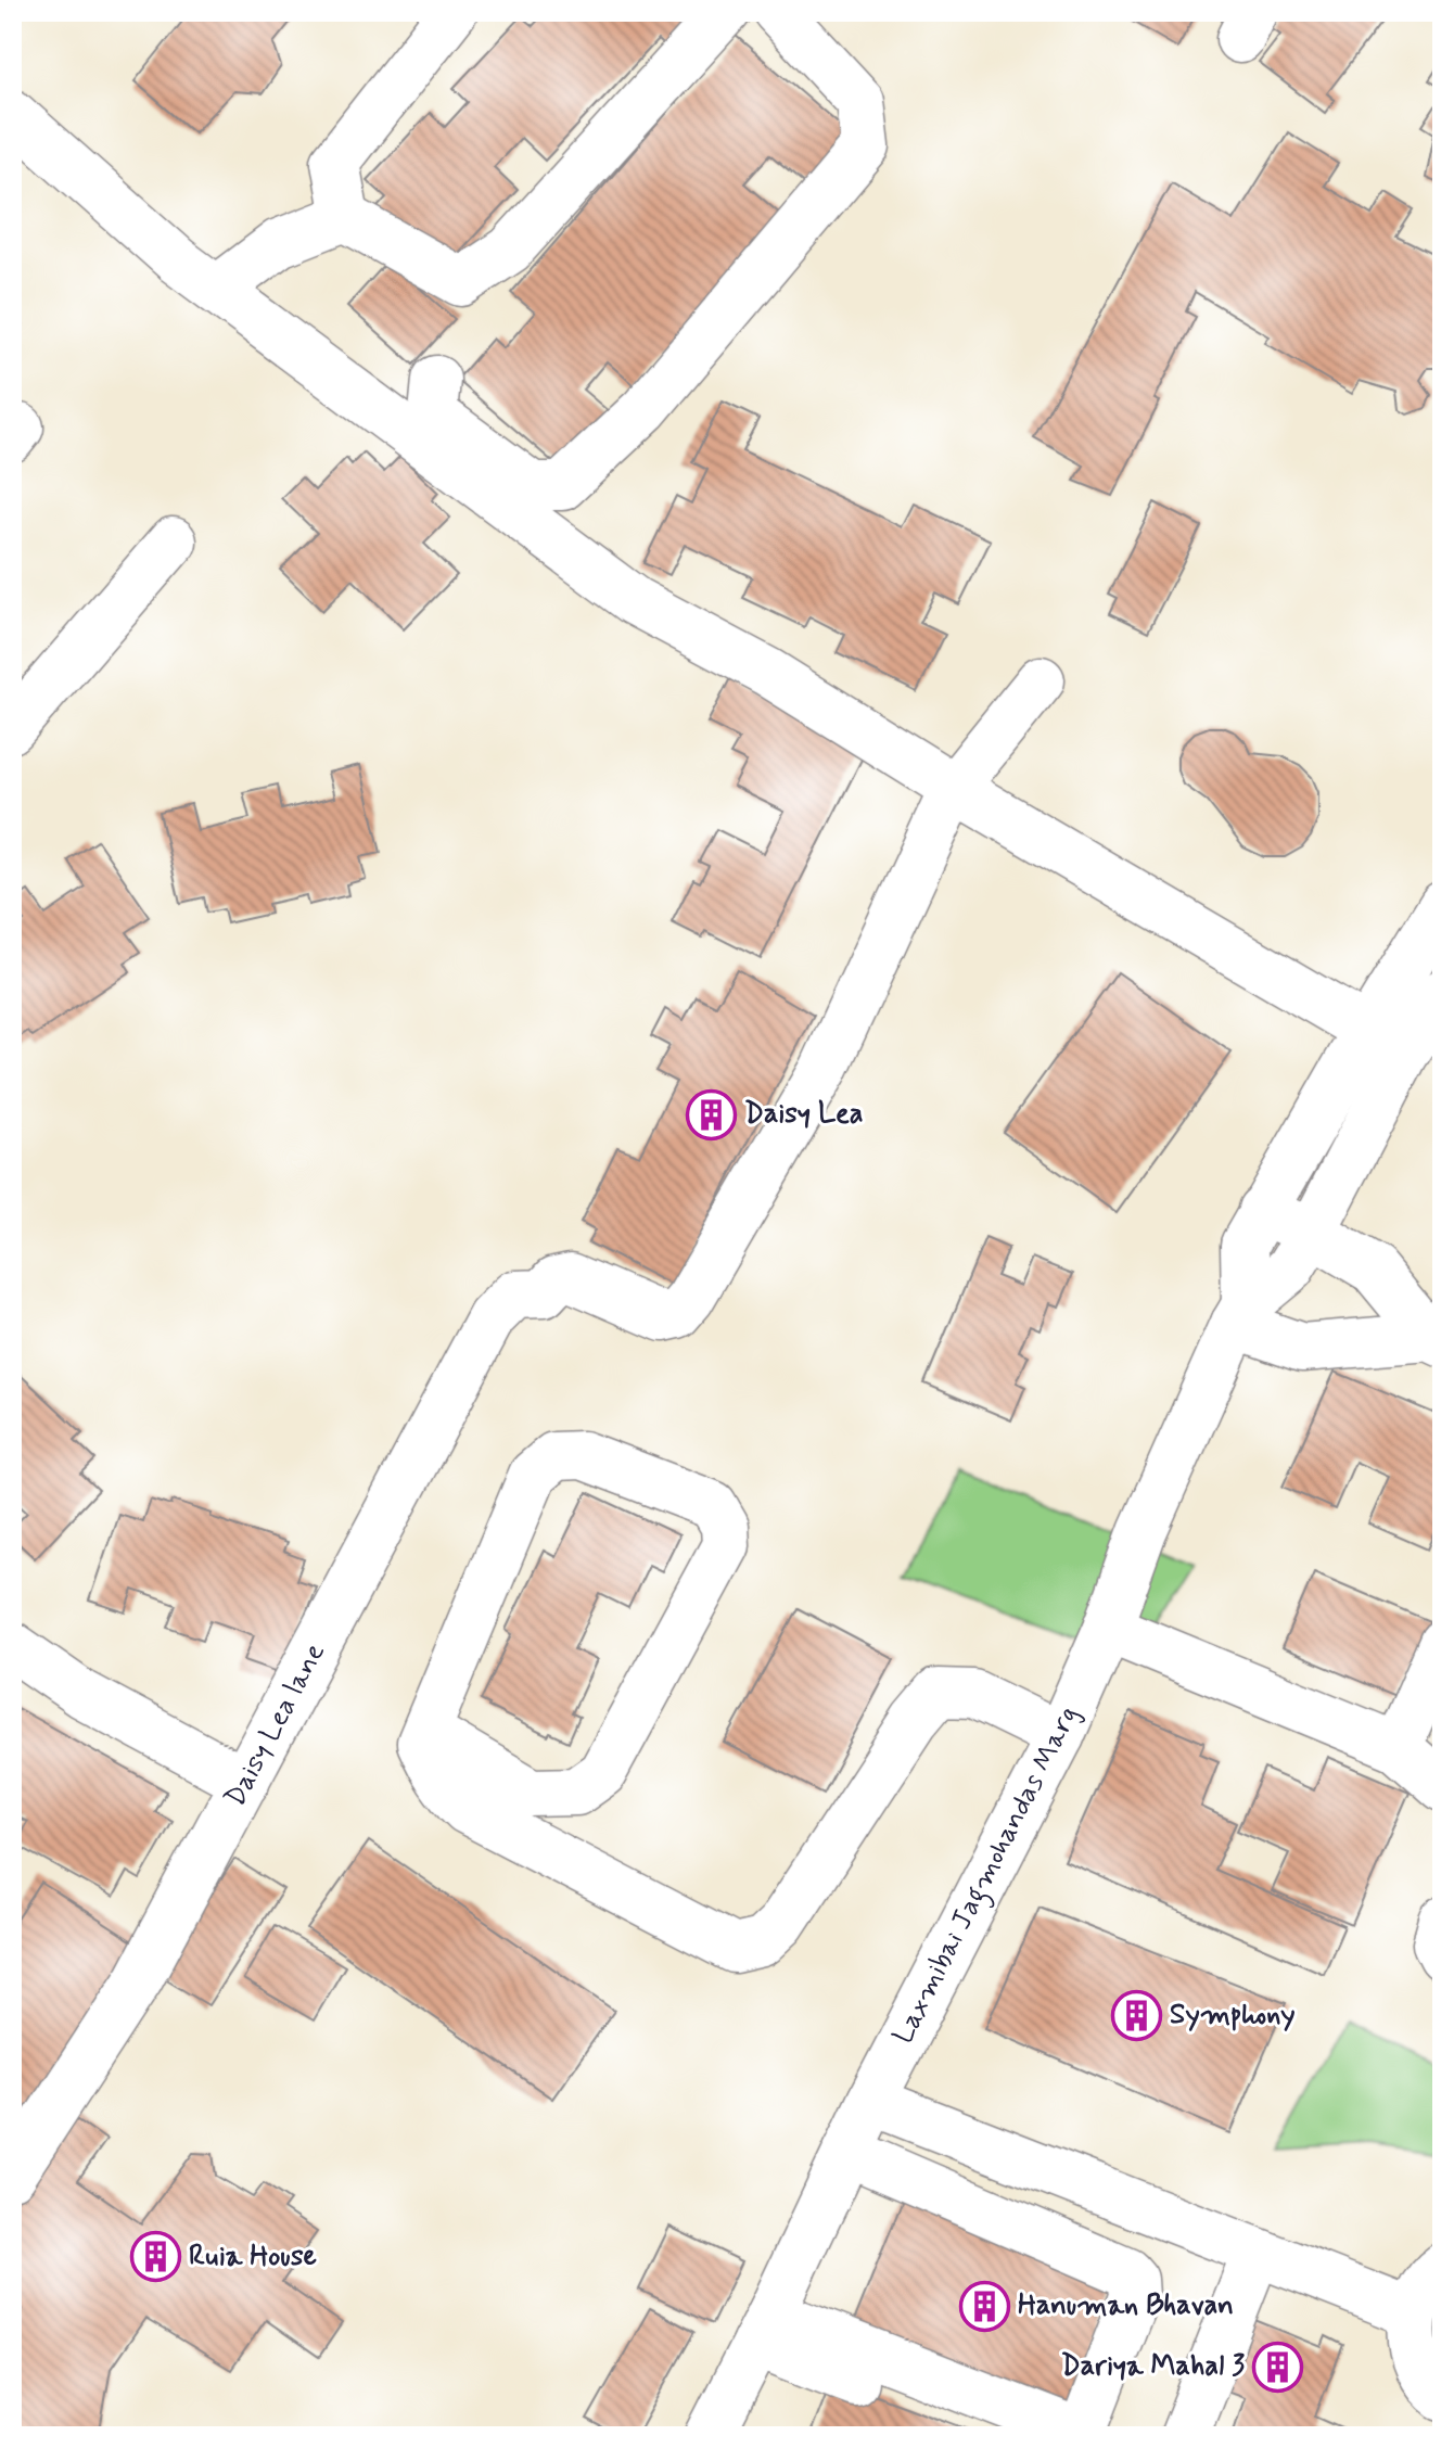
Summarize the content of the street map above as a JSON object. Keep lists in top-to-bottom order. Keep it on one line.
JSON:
{"streets":{"street":["Daisy Lea lane","Laxmibai Jagmohandas Marg"]},"places":{"building":["Daisy Lea","Symphony","Ruia House","Hanuman Bhavan","Dariya Mahal 3"]}}
